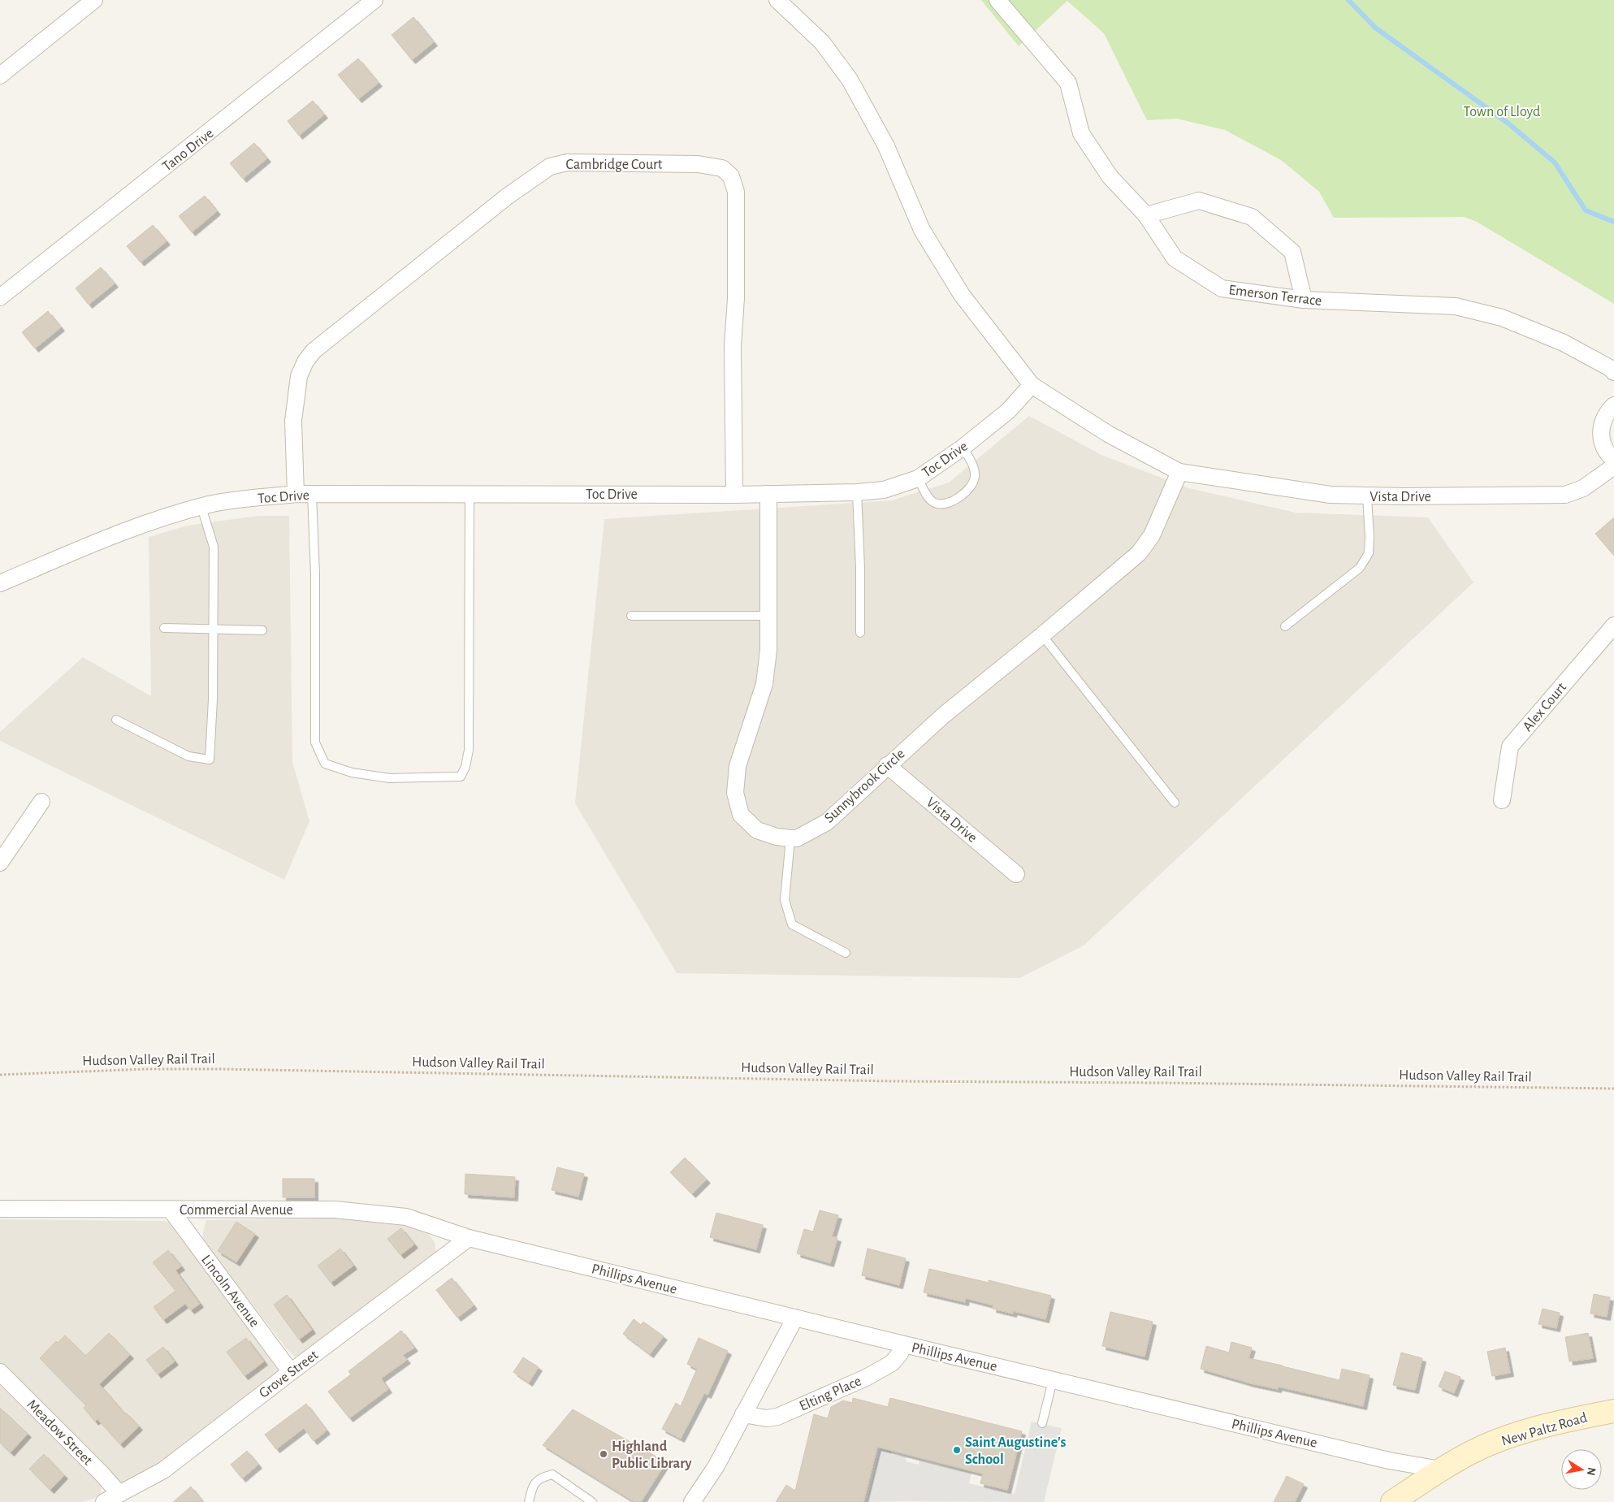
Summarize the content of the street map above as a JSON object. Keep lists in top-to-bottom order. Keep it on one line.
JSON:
{"streets":{"street":["Tano Drive","Cambridge Court","Emerson Terrace","Toc Drive","Vista Drive","Alex Court","Sunnybrook Circle","Commercial Avenue","Phillips Avenue","Lincoln Avenue","Grove Street","Elting Place","New Paltz Road","Meadow Street"],"path":["Hudson Valley Rail Trail"]},"crossings":[["Cambridge Court","Toc Drive"],["Toc Drive","Sunnybrook Circle"],["Vista Drive","Sunnybrook Circle"],["Commercial Avenue","Phillips Avenue"],["Commercial Avenue","Lincoln Avenue"],["Commercial Avenue","Grove Street"],["Phillips Avenue","Grove Street"],["Phillips Avenue","Elting Place"],["Phillips Avenue","New Paltz Road"],["Lincoln Avenue","Grove Street"],["Grove Street","Meadow Street"]],"parks":["Town of Lloyd"],"places":["Saint Augustine's School","Highland Public Library"],"north":"right"}
